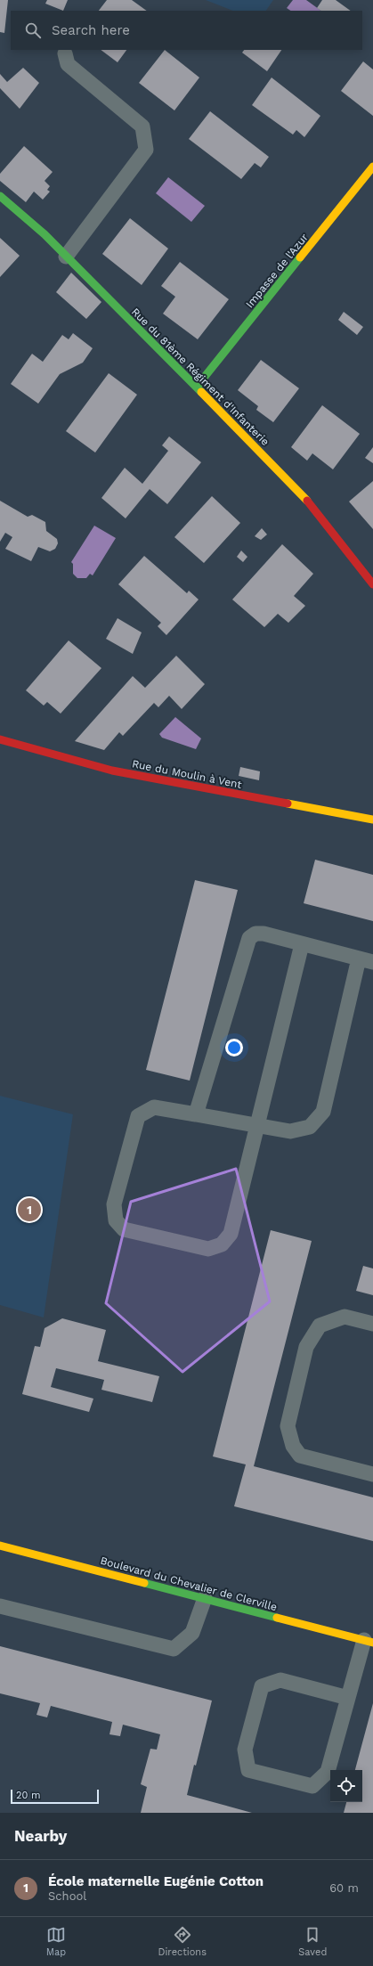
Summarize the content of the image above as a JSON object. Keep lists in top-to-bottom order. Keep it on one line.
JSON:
{"streets":{"street":["Impasse de l'Azur","Rue du 81ème Régiment d'Infanterie","Rue du Moulin à Vent","Boulevard du Chevalier de Clerville"]},"crossings":[["Impasse de l'Azur","Rue du 81ème Régiment d'Infanterie"]],"scale_bar":"20 m","page":{"search":"Search here","pins":"1","scale":"20 m","heading":"Nearby","list":[{"mark":"1","name":"École maternelle Eugénie Cotton","note":"School","value":"60 m"}],"nav":["Map","Directions","Saved"]}}
